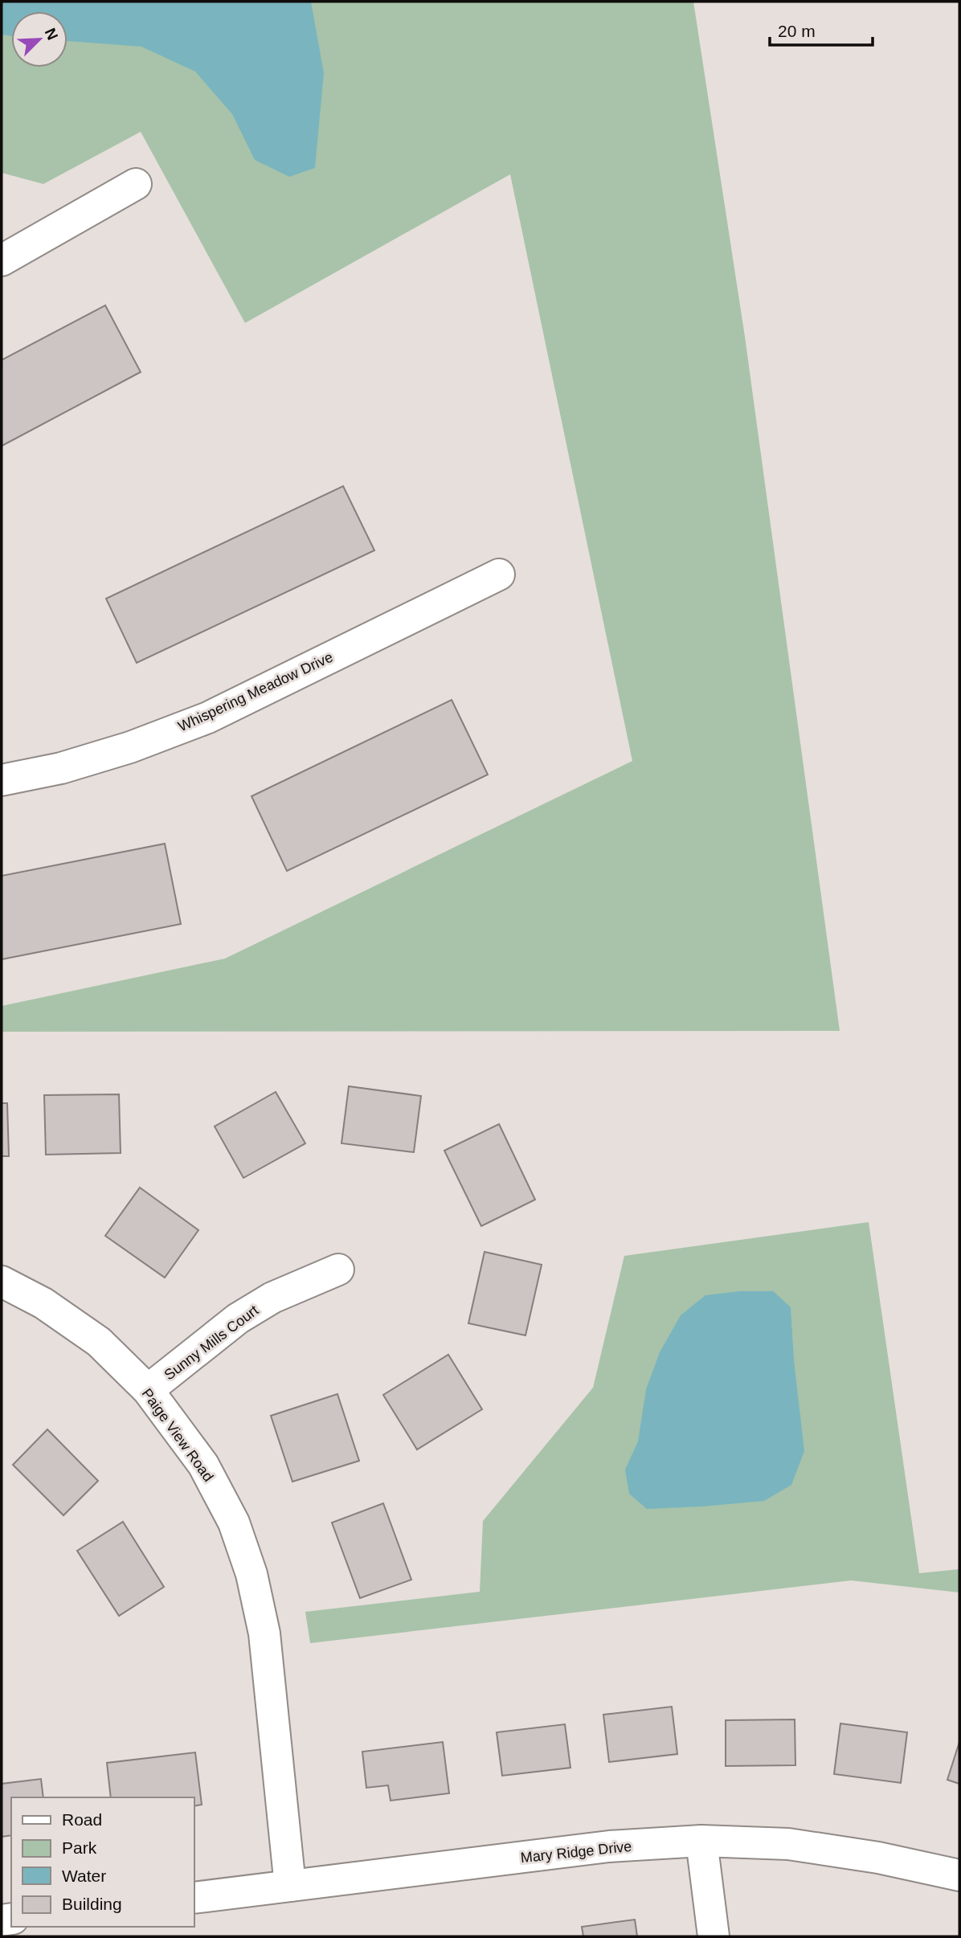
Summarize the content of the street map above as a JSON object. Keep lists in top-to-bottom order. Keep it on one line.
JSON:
{"streets":{"street":["Whispering Meadow Drive","Sunny Mills Court","Paige View Road","Mary Ridge Drive"]},"crossings":[["Sunny Mills Court","Paige View Road"],["Paige View Road","Mary Ridge Drive"]],"legend":["Road","Park","Water","Building"],"scale_bar":"20 m","north":"top right"}
